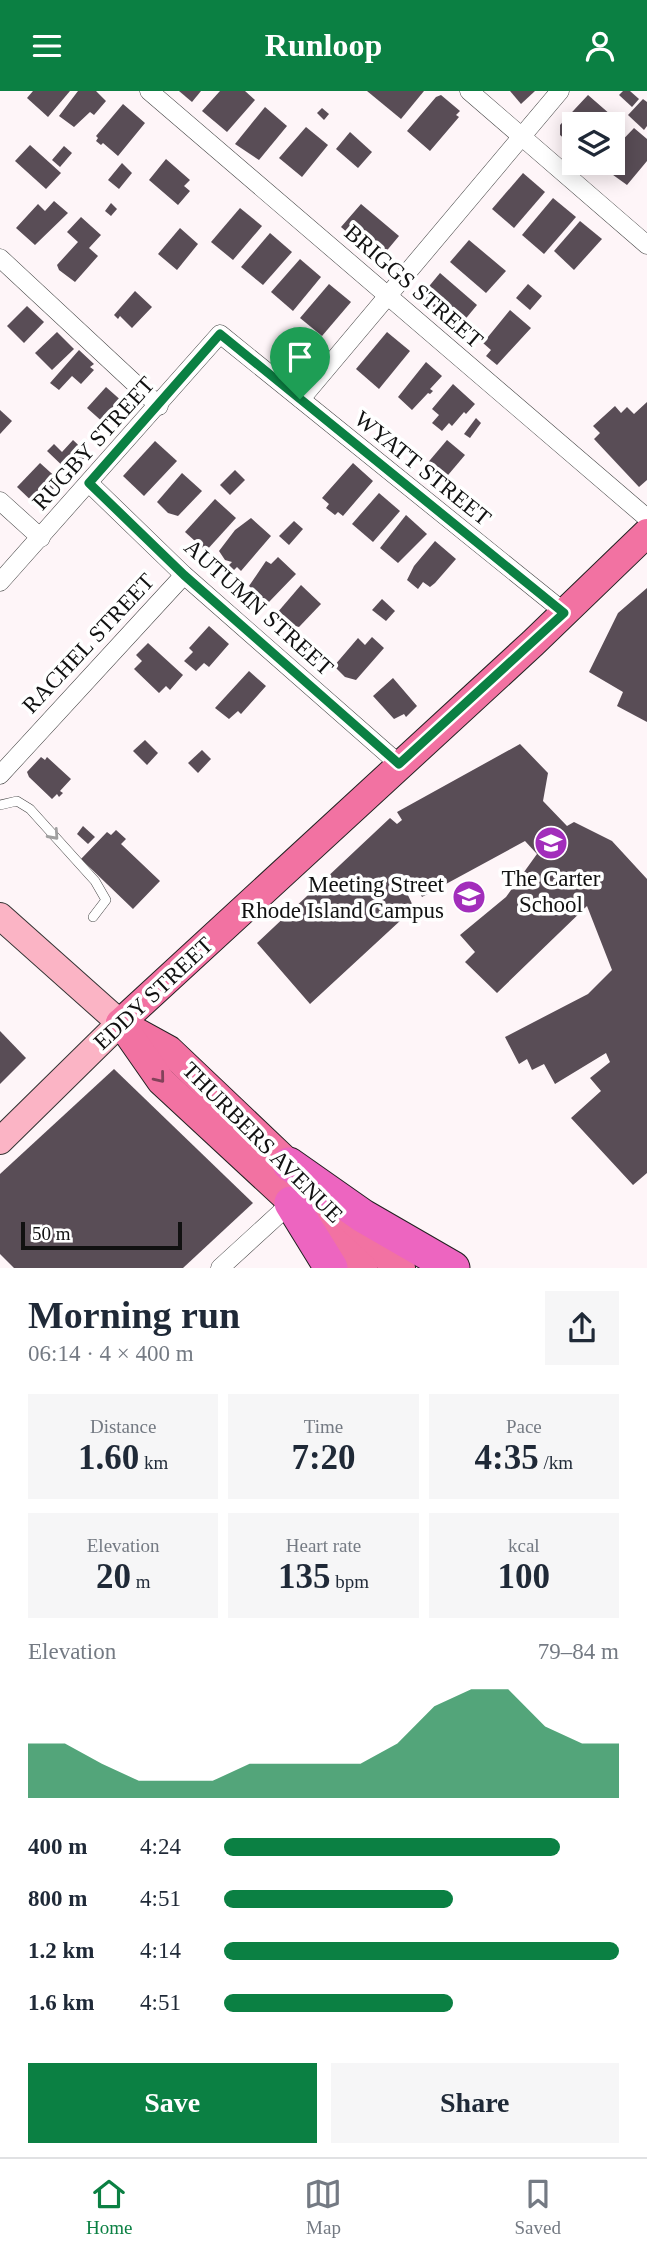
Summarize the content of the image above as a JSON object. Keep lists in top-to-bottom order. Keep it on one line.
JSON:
{"streets":{"main road":["EDDY STREET","THURBERS AVENUE"],"street":["BRIGGS STREET","RUGBY STREET","WYATT STREET","AUTUMN STREET","RACHEL STREET"]},"crossings":[["RUGBY STREET","WYATT STREET"],["RUGBY STREET","AUTUMN STREET"],["WYATT STREET","EDDY STREET"],["AUTUMN STREET","RACHEL STREET"],["AUTUMN STREET","EDDY STREET"],["EDDY STREET","THURBERS AVENUE"]],"places":{"school or university":["The Carter School","Meeting Street Rhode Island Campus"]},"scale_bar":"50 m","page":{"header":"Runloop","scale":"50 m","heading":["Morning run","06:14 · 4 × 400 m"],"stats":[["Distance","1.60 km"],["Time","7:20"],["Pace","4:35 /km"],["Elevation","20 m"],["Heart rate","135 bpm"],["kcal","100"]],"chart":["Elevation","79–84 m"],"list":[{"name":"400 m","note":"4:24"},{"name":"800 m","note":"4:51"},{"name":"1.2 km","note":"4:14"},{"name":"1.6 km","note":"4:51"}],"buttons":["Save","Share"],"tabs":["Home","Map","Saved"]}}
